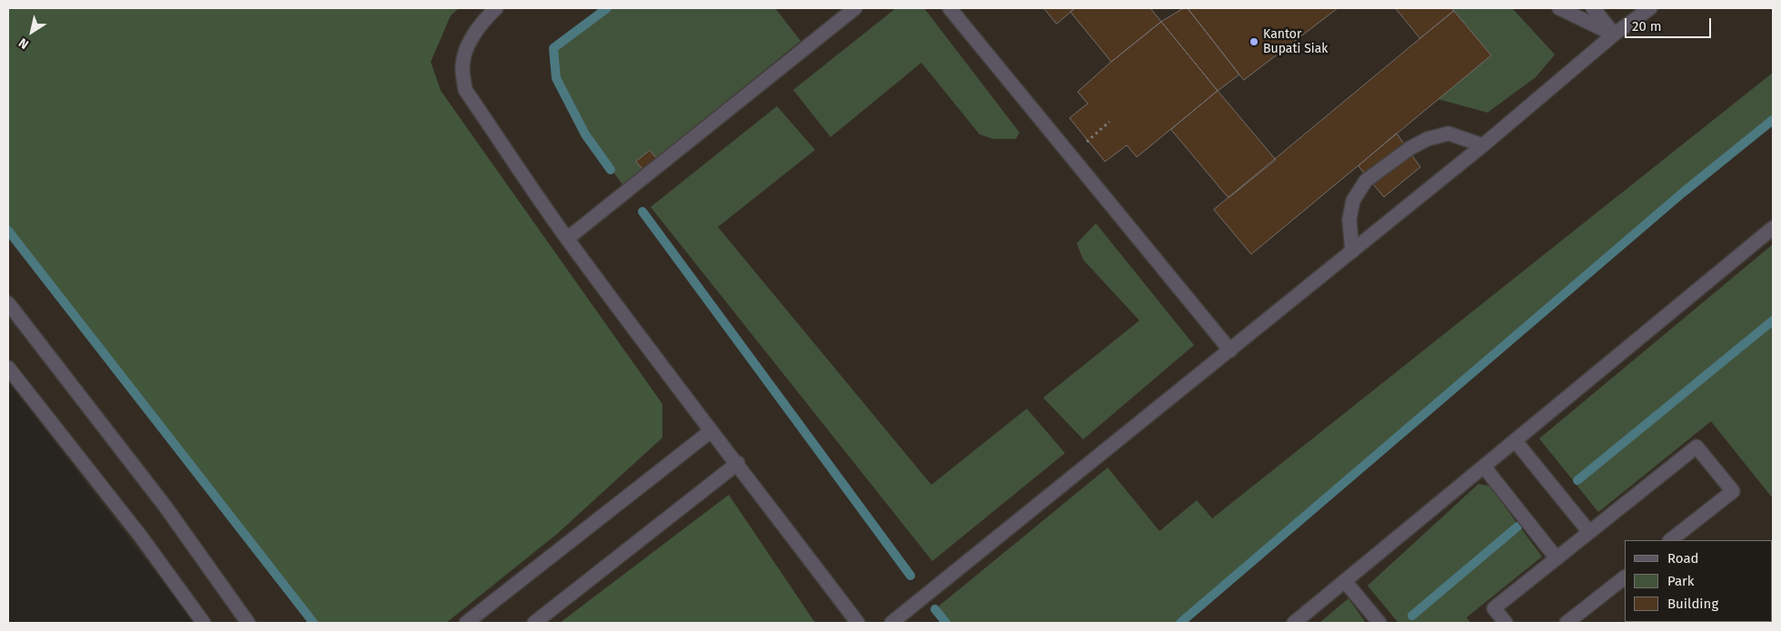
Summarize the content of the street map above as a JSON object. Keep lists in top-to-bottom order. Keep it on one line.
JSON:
{"places":["Kantor Bupati Siak"],"legend":["Road","Park","Building"],"scale_bar":"20 m","north":"bottom left"}
